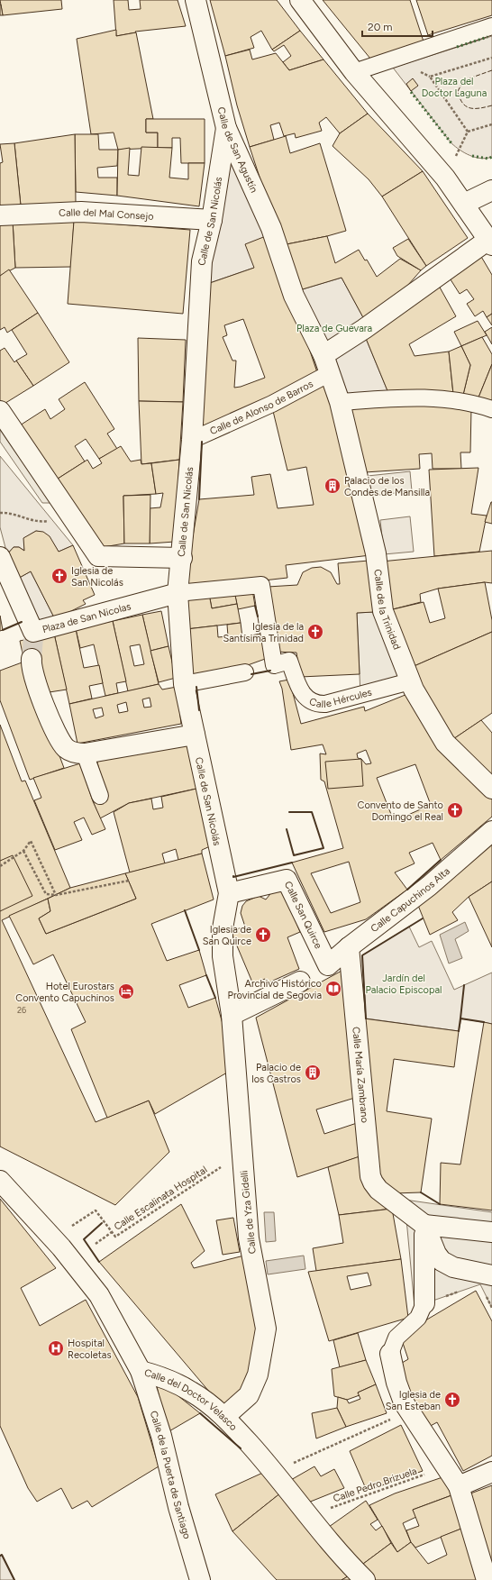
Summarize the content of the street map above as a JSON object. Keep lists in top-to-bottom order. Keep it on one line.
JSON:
{"streets":{"street":["Calle de San Agustín","Calle del Mal Consejo","Calle de San Nicolás","Calle de Alonso de Barros","Calle de la Trinidad","Plaza de San Nicolas","Calle Hércules","Calle Capuchinos Alta","Calle San Quirce","Calle María Zambrano","Calle de Yza Gidelli","Calle del Doctor Velasco","Calle de la Puerta de Santiago"],"path":["Calle Escalinata Hospital","Calle Pedro Brizuela"]},"crossings":[["Calle de San Agustín","Calle de San Nicolás"],["Calle de San Agustín","Calle de Alonso de Barros"],["Calle del Mal Consejo","Calle de San Nicolás"],["Calle de San Nicolás","Calle de Alonso de Barros"],["Calle de San Nicolás","Plaza de San Nicolas"],["Calle de San Nicolás","Calle Hércules"],["Calle de San Nicolás","Calle San Quirce"],["Calle de San Nicolás","Calle de Yza Gidelli"],["Calle de la Trinidad","Calle Hércules"],["Plaza de San Nicolas","Calle Hércules"],["Calle Capuchinos Alta","Calle San Quirce"],["Calle Capuchinos Alta","Calle María Zambrano"],["Calle San Quirce","Calle de Yza Gidelli"],["Calle Escalinata Hospital","Calle de Yza Gidelli"],["Calle de Yza Gidelli","Calle del Doctor Velasco"],["Calle del Doctor Velasco","Calle de la Puerta de Santiago"],["Calle del Doctor Velasco","Calle Pedro Brizuela"]],"parks":["Plaza del Doctor Laguna","Plaza de Guevara","Jardín del Palacio Episcopal"],"places":{"building":["Palacio de los Condes de Mansilla","Palacio de los Castros"],"church":["Iglesia de San Nicolás","Iglesia de la Santísima Trinidad","Convento de Santo Domingo el Real","Iglesia de San Quirce","Iglesia de San Esteban"],"library":["Archivo Histórico Provincial de Segovia"],"hotel":["Hotel Eurostars Convento Capuchinos"],"hospital":["Hospital Recoletas"]},"house_numbers":["26"],"scale_bar":"20 m"}
